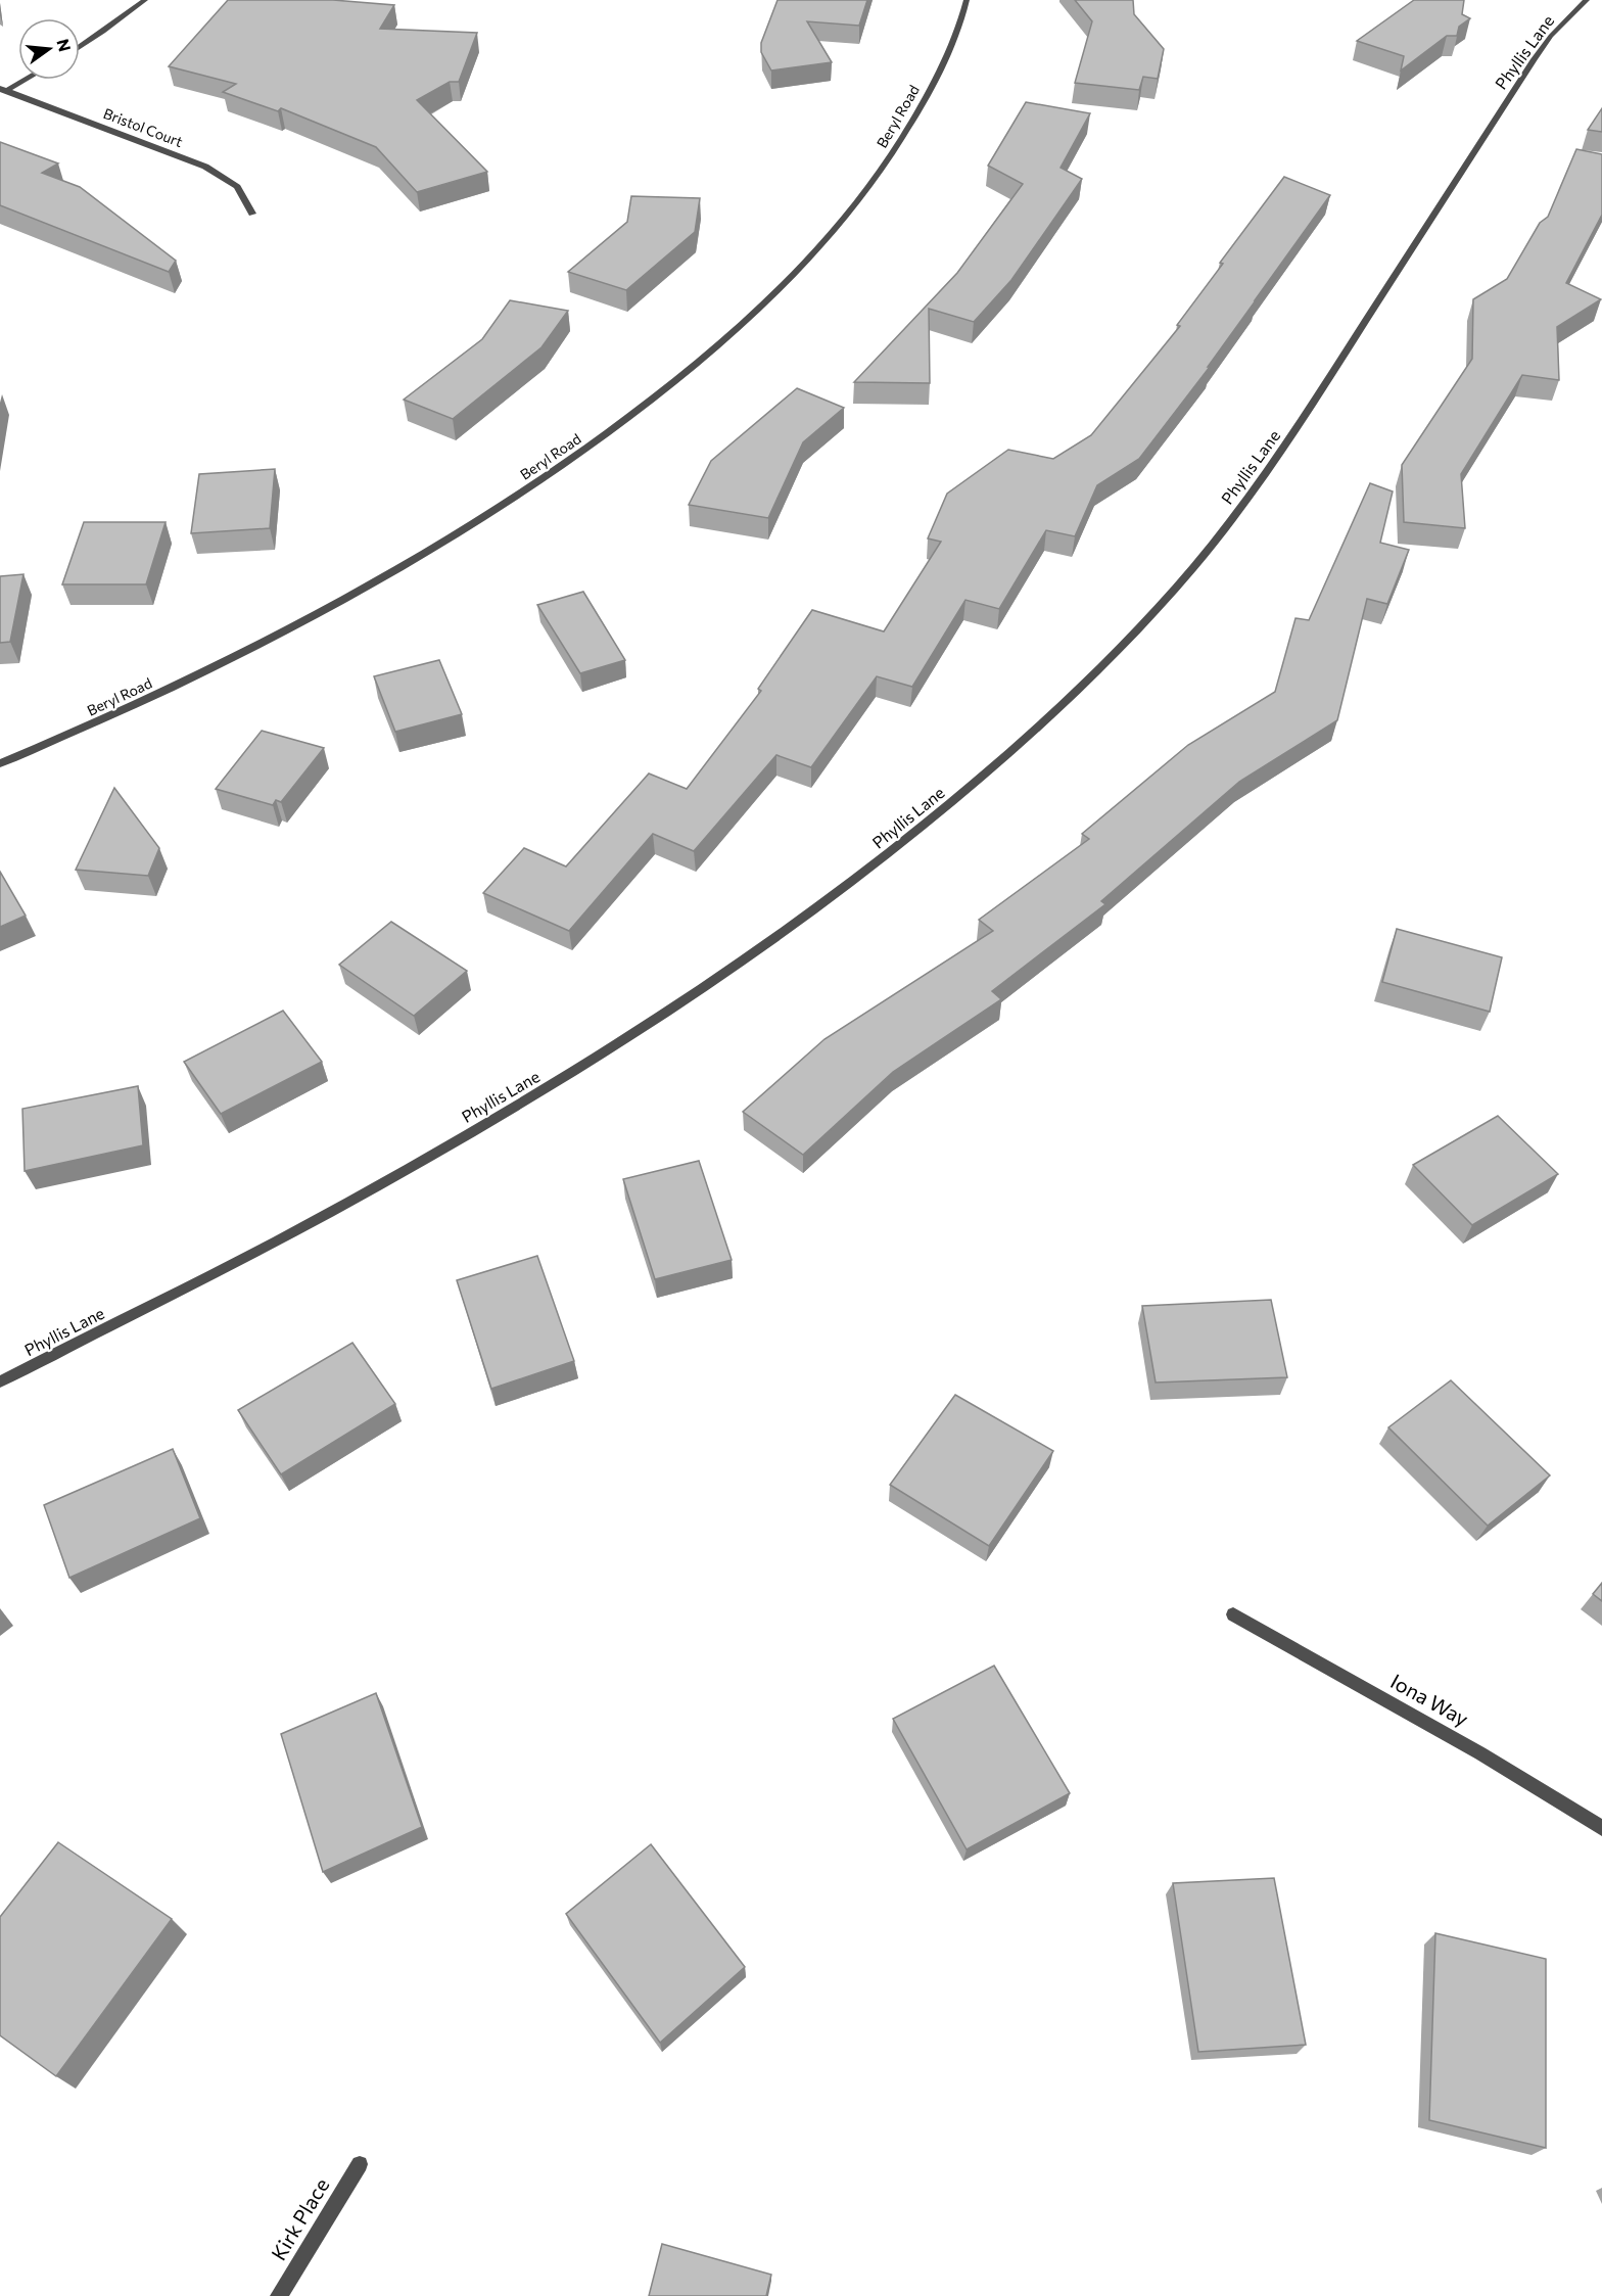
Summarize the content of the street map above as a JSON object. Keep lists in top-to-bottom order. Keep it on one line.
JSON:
{"streets":{"street":["Phyllis Lane","Beryl Road","Bristol Court","Iona Way","Kirk Place"]},"north":"right"}
